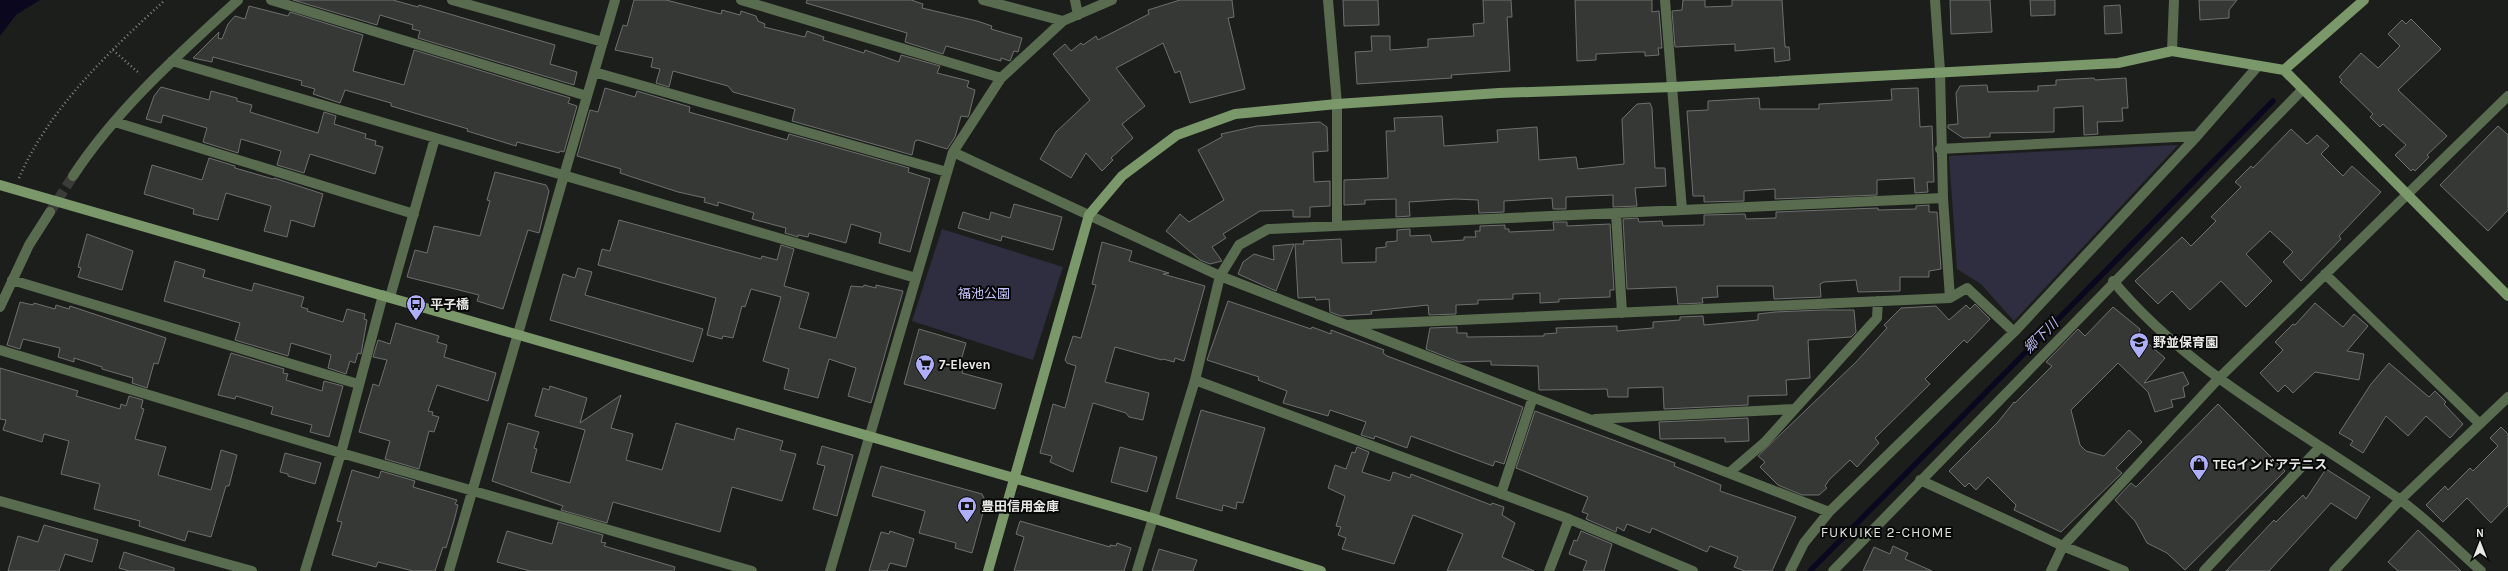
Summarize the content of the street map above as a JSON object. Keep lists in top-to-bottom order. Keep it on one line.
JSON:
{"districts":["FUKUIKE 2-CHOME"],"water":["郷下川"],"parks":["福池公園"],"places":{"bus stop":["平子橋"],"school or university":["野並保育園"],"supermarket":["7-Eleven"],"shop":["TEGインドアテニス"],"bank":["豊田信用金庫"]},"north":"top"}
